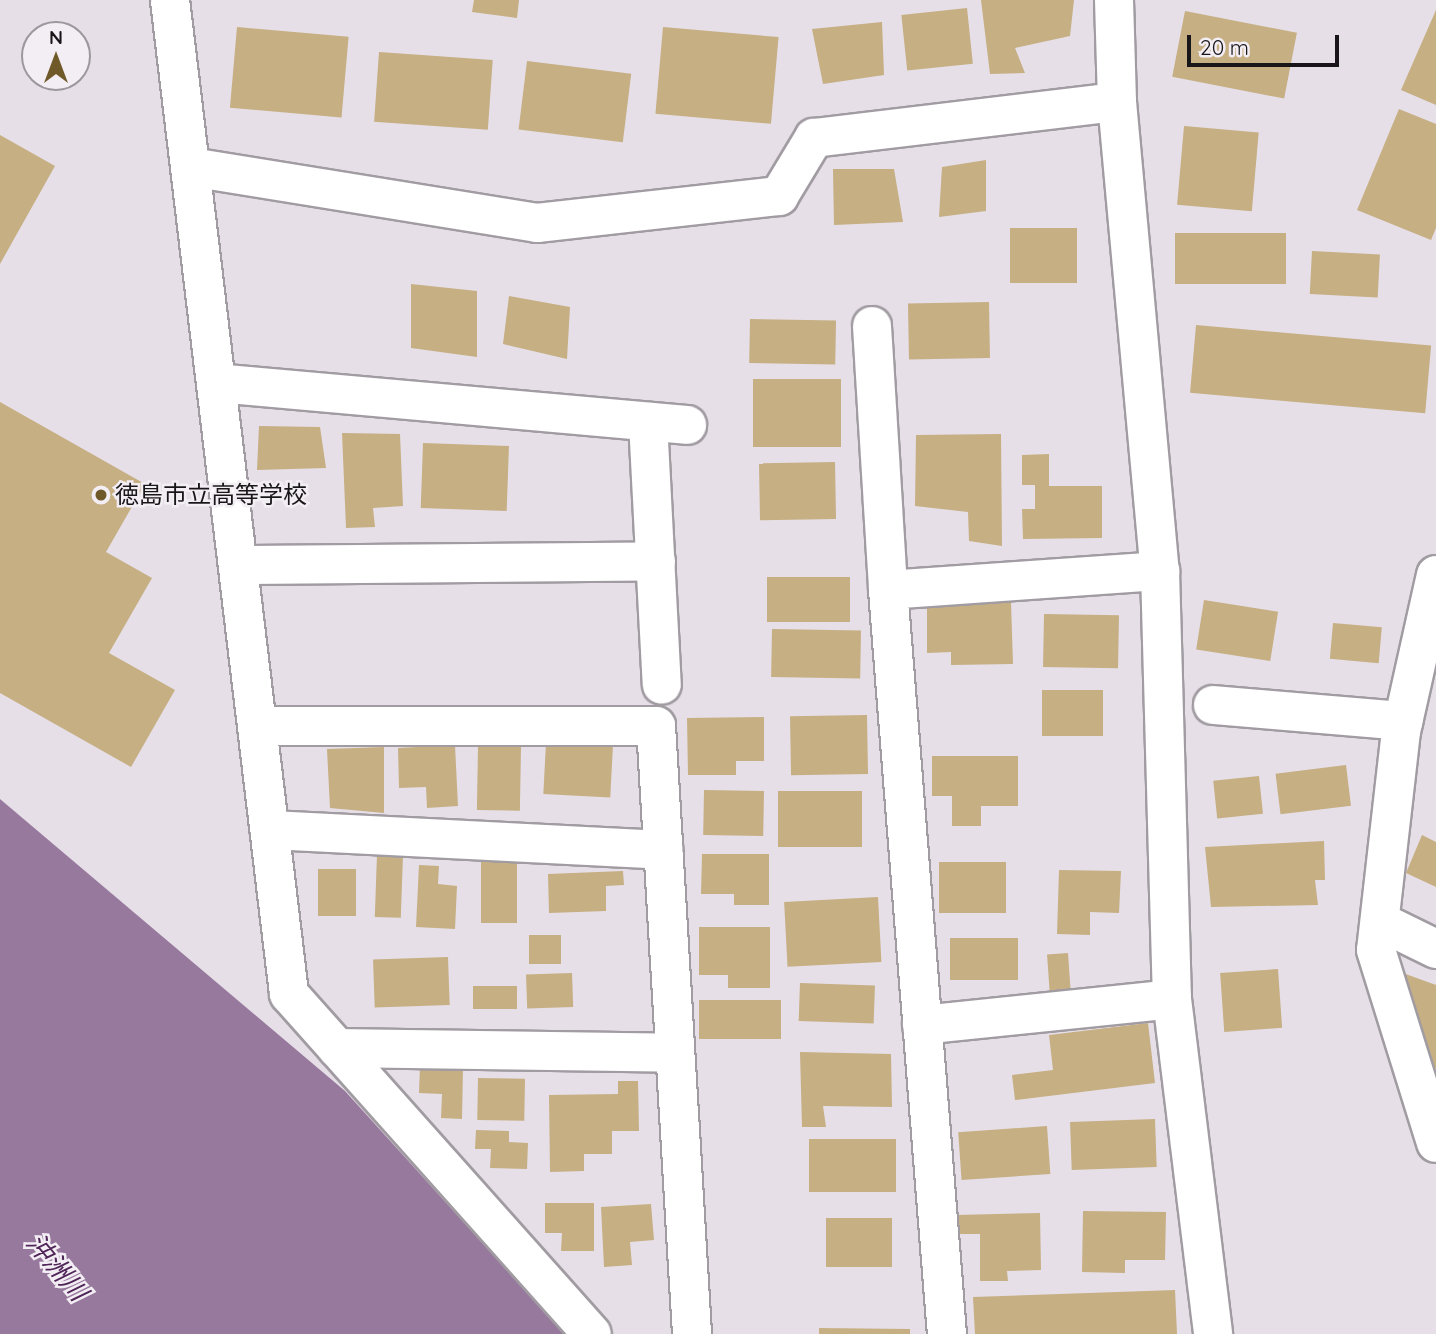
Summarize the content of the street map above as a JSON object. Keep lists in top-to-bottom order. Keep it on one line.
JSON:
{"water":["沖洲川"],"places":["徳島市立高等学校"],"scale_bar":"20 m","north":"top"}
